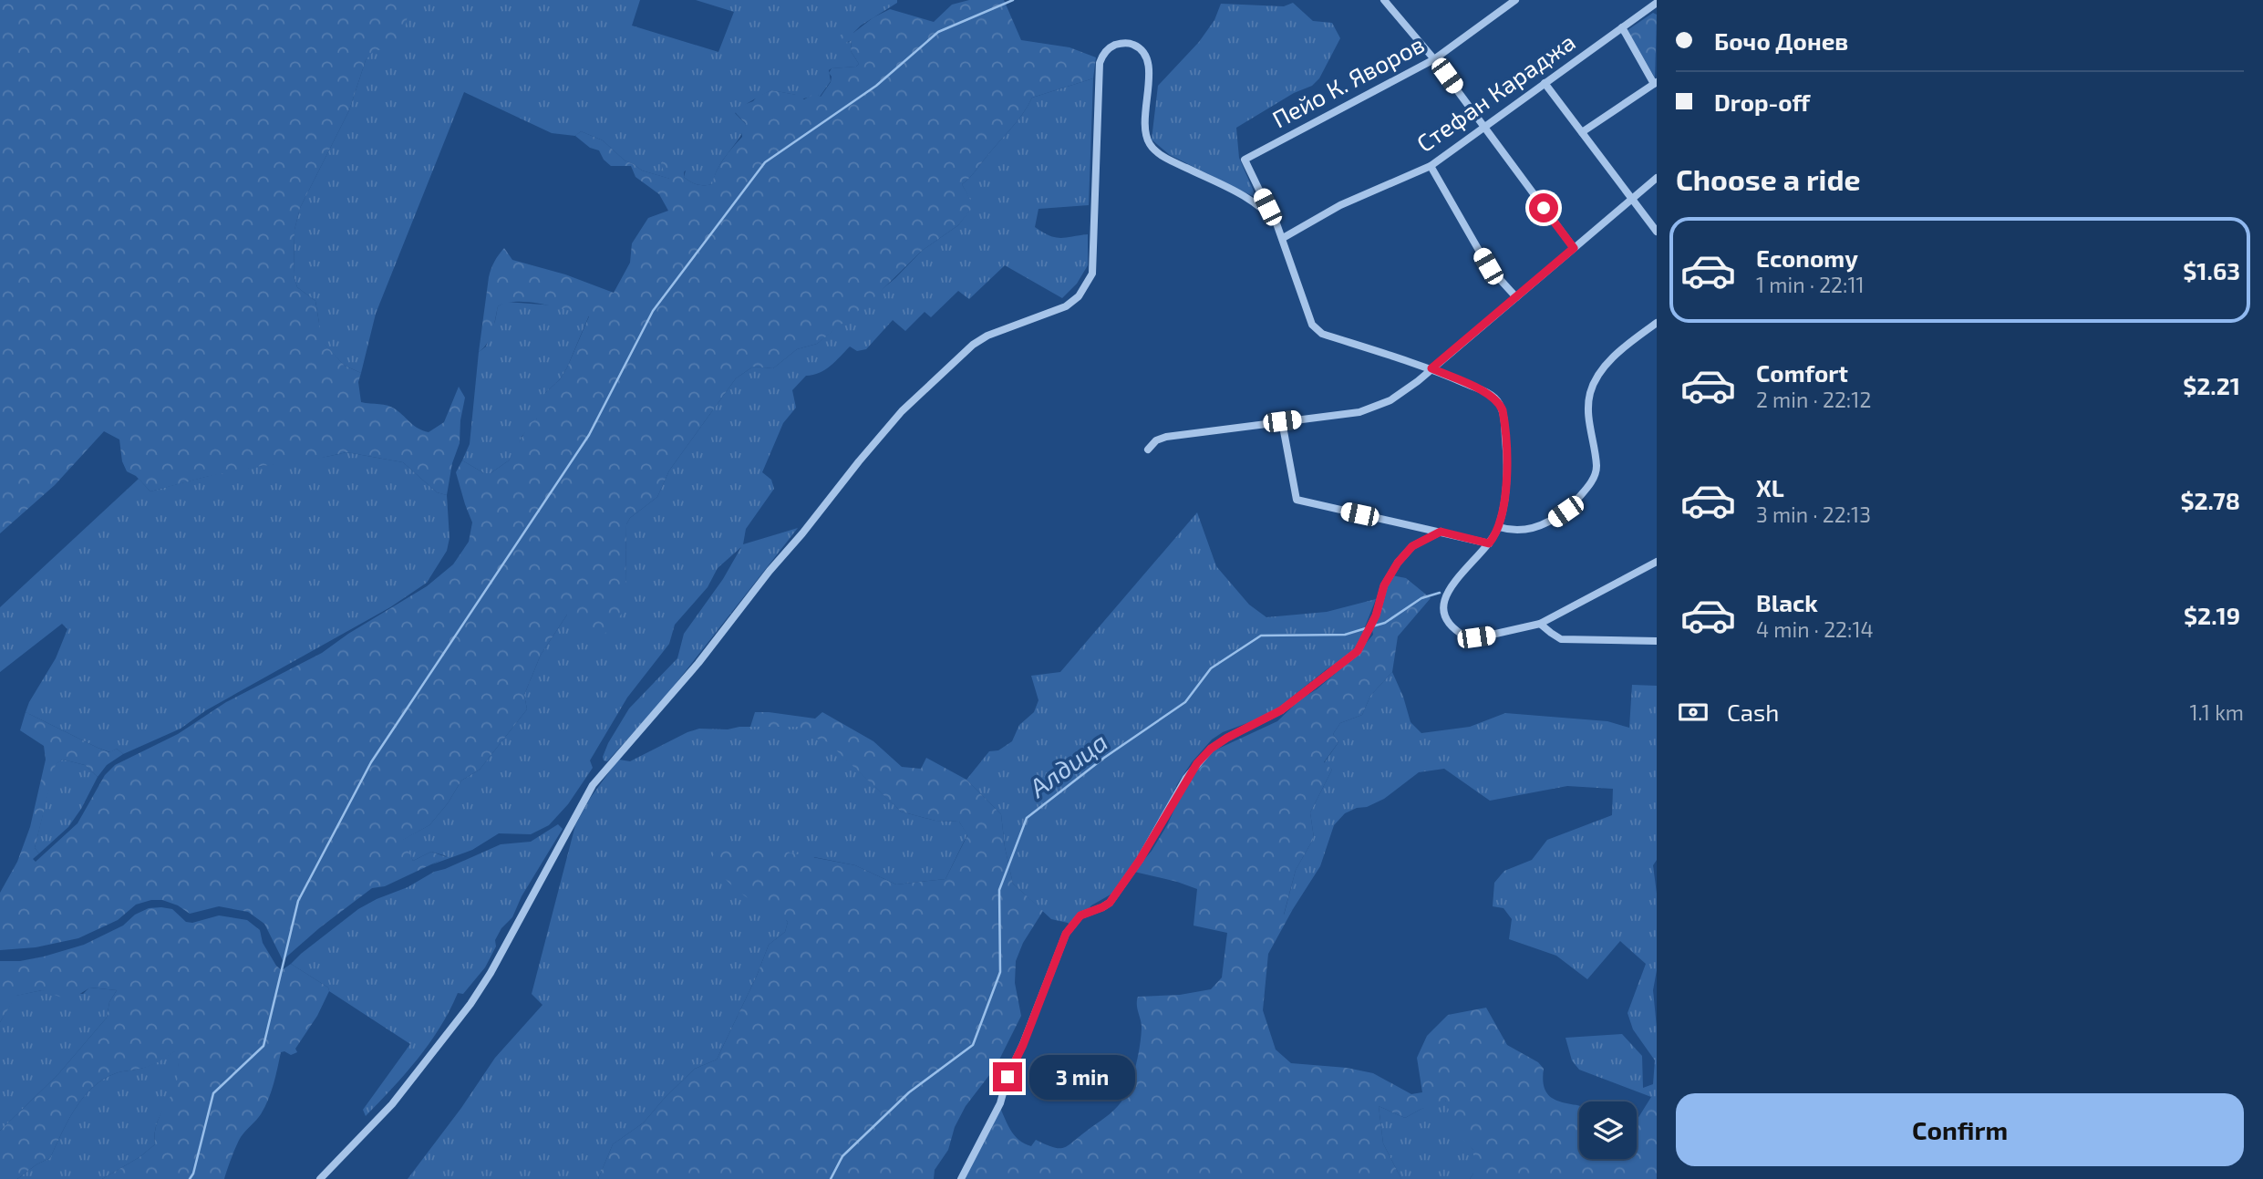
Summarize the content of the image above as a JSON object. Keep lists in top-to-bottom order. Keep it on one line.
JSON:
{"streets":{"street":["Пейо К. Яворов","Стефан Караджа"]},"water":["Алдица"],"page":{"banner":["Бочо Донев","Drop-off"],"heading":"Choose a ride","list":[{"name":"Economy","note":"1 min · 22:11","value":"$1.63"},{"name":"Comfort","note":"2 min · 22:12","value":"$2.21"},{"name":"XL","note":"3 min · 22:13","value":"$2.78"},{"name":"Black","note":"4 min · 22:14","value":"$2.19"}],"pay":["Cash","1.1 km"],"bubble":"3 min","buttons":"Confirm"}}
